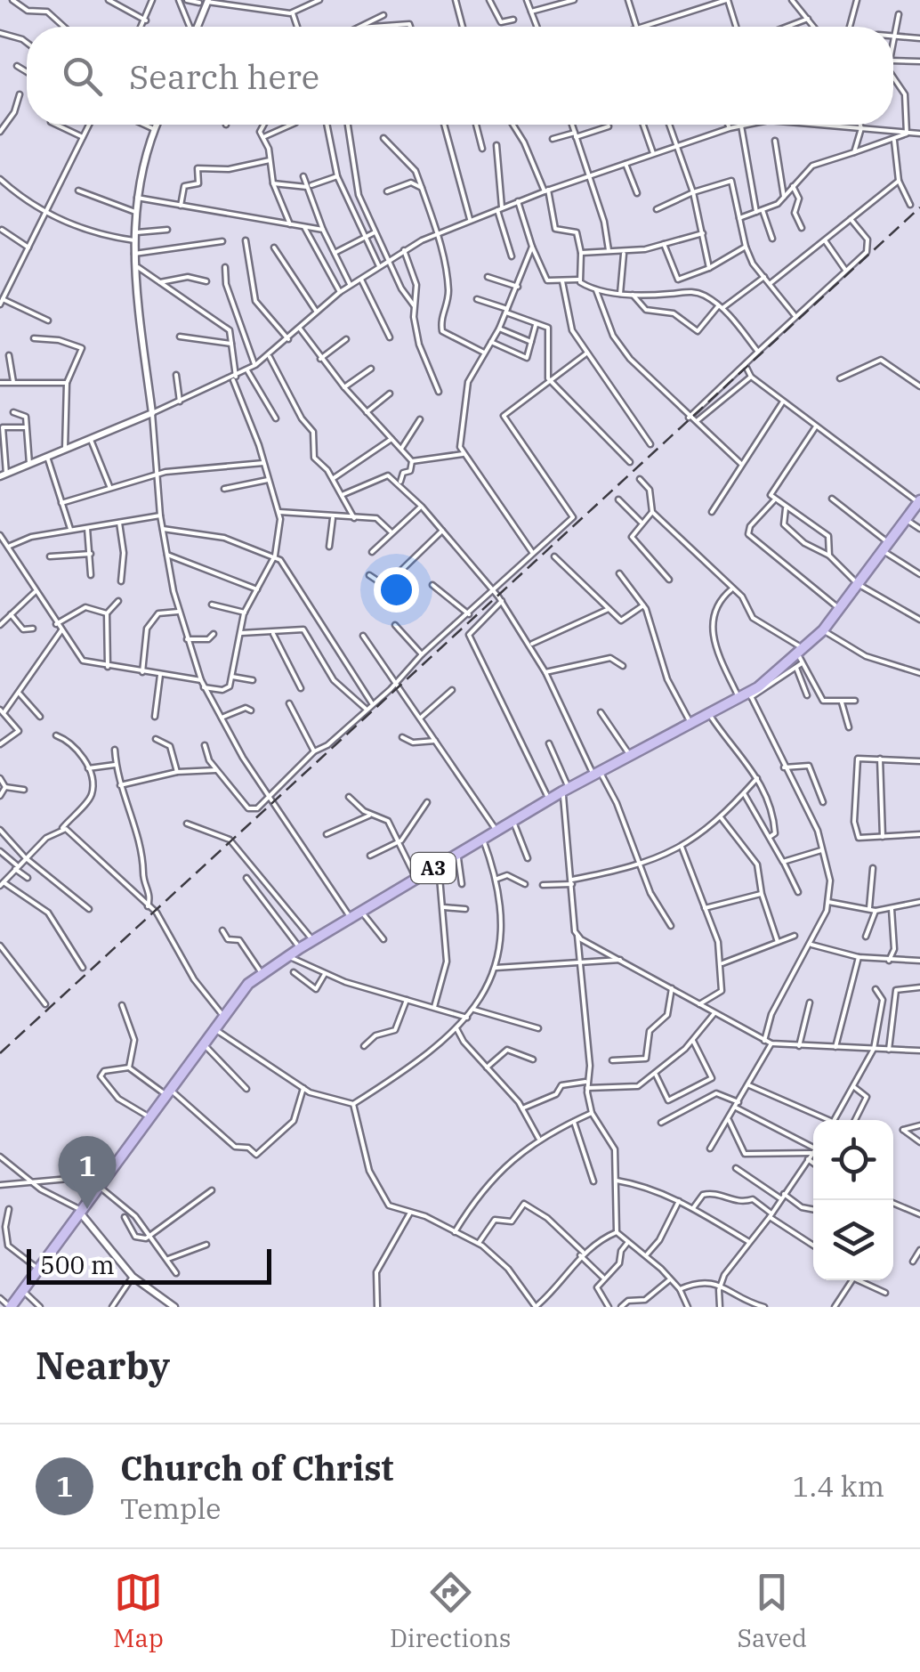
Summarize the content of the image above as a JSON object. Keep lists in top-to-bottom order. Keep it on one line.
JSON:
{"streets":{"highway":["A3"]},"scale_bar":"500 m","page":{"search":"Search here","pins":"1","scale":"500 m","heading":"Nearby","list":[{"mark":"1","name":"Church of Christ","note":"Temple","value":"1.4 km"}],"nav":["Map","Directions","Saved"]}}
